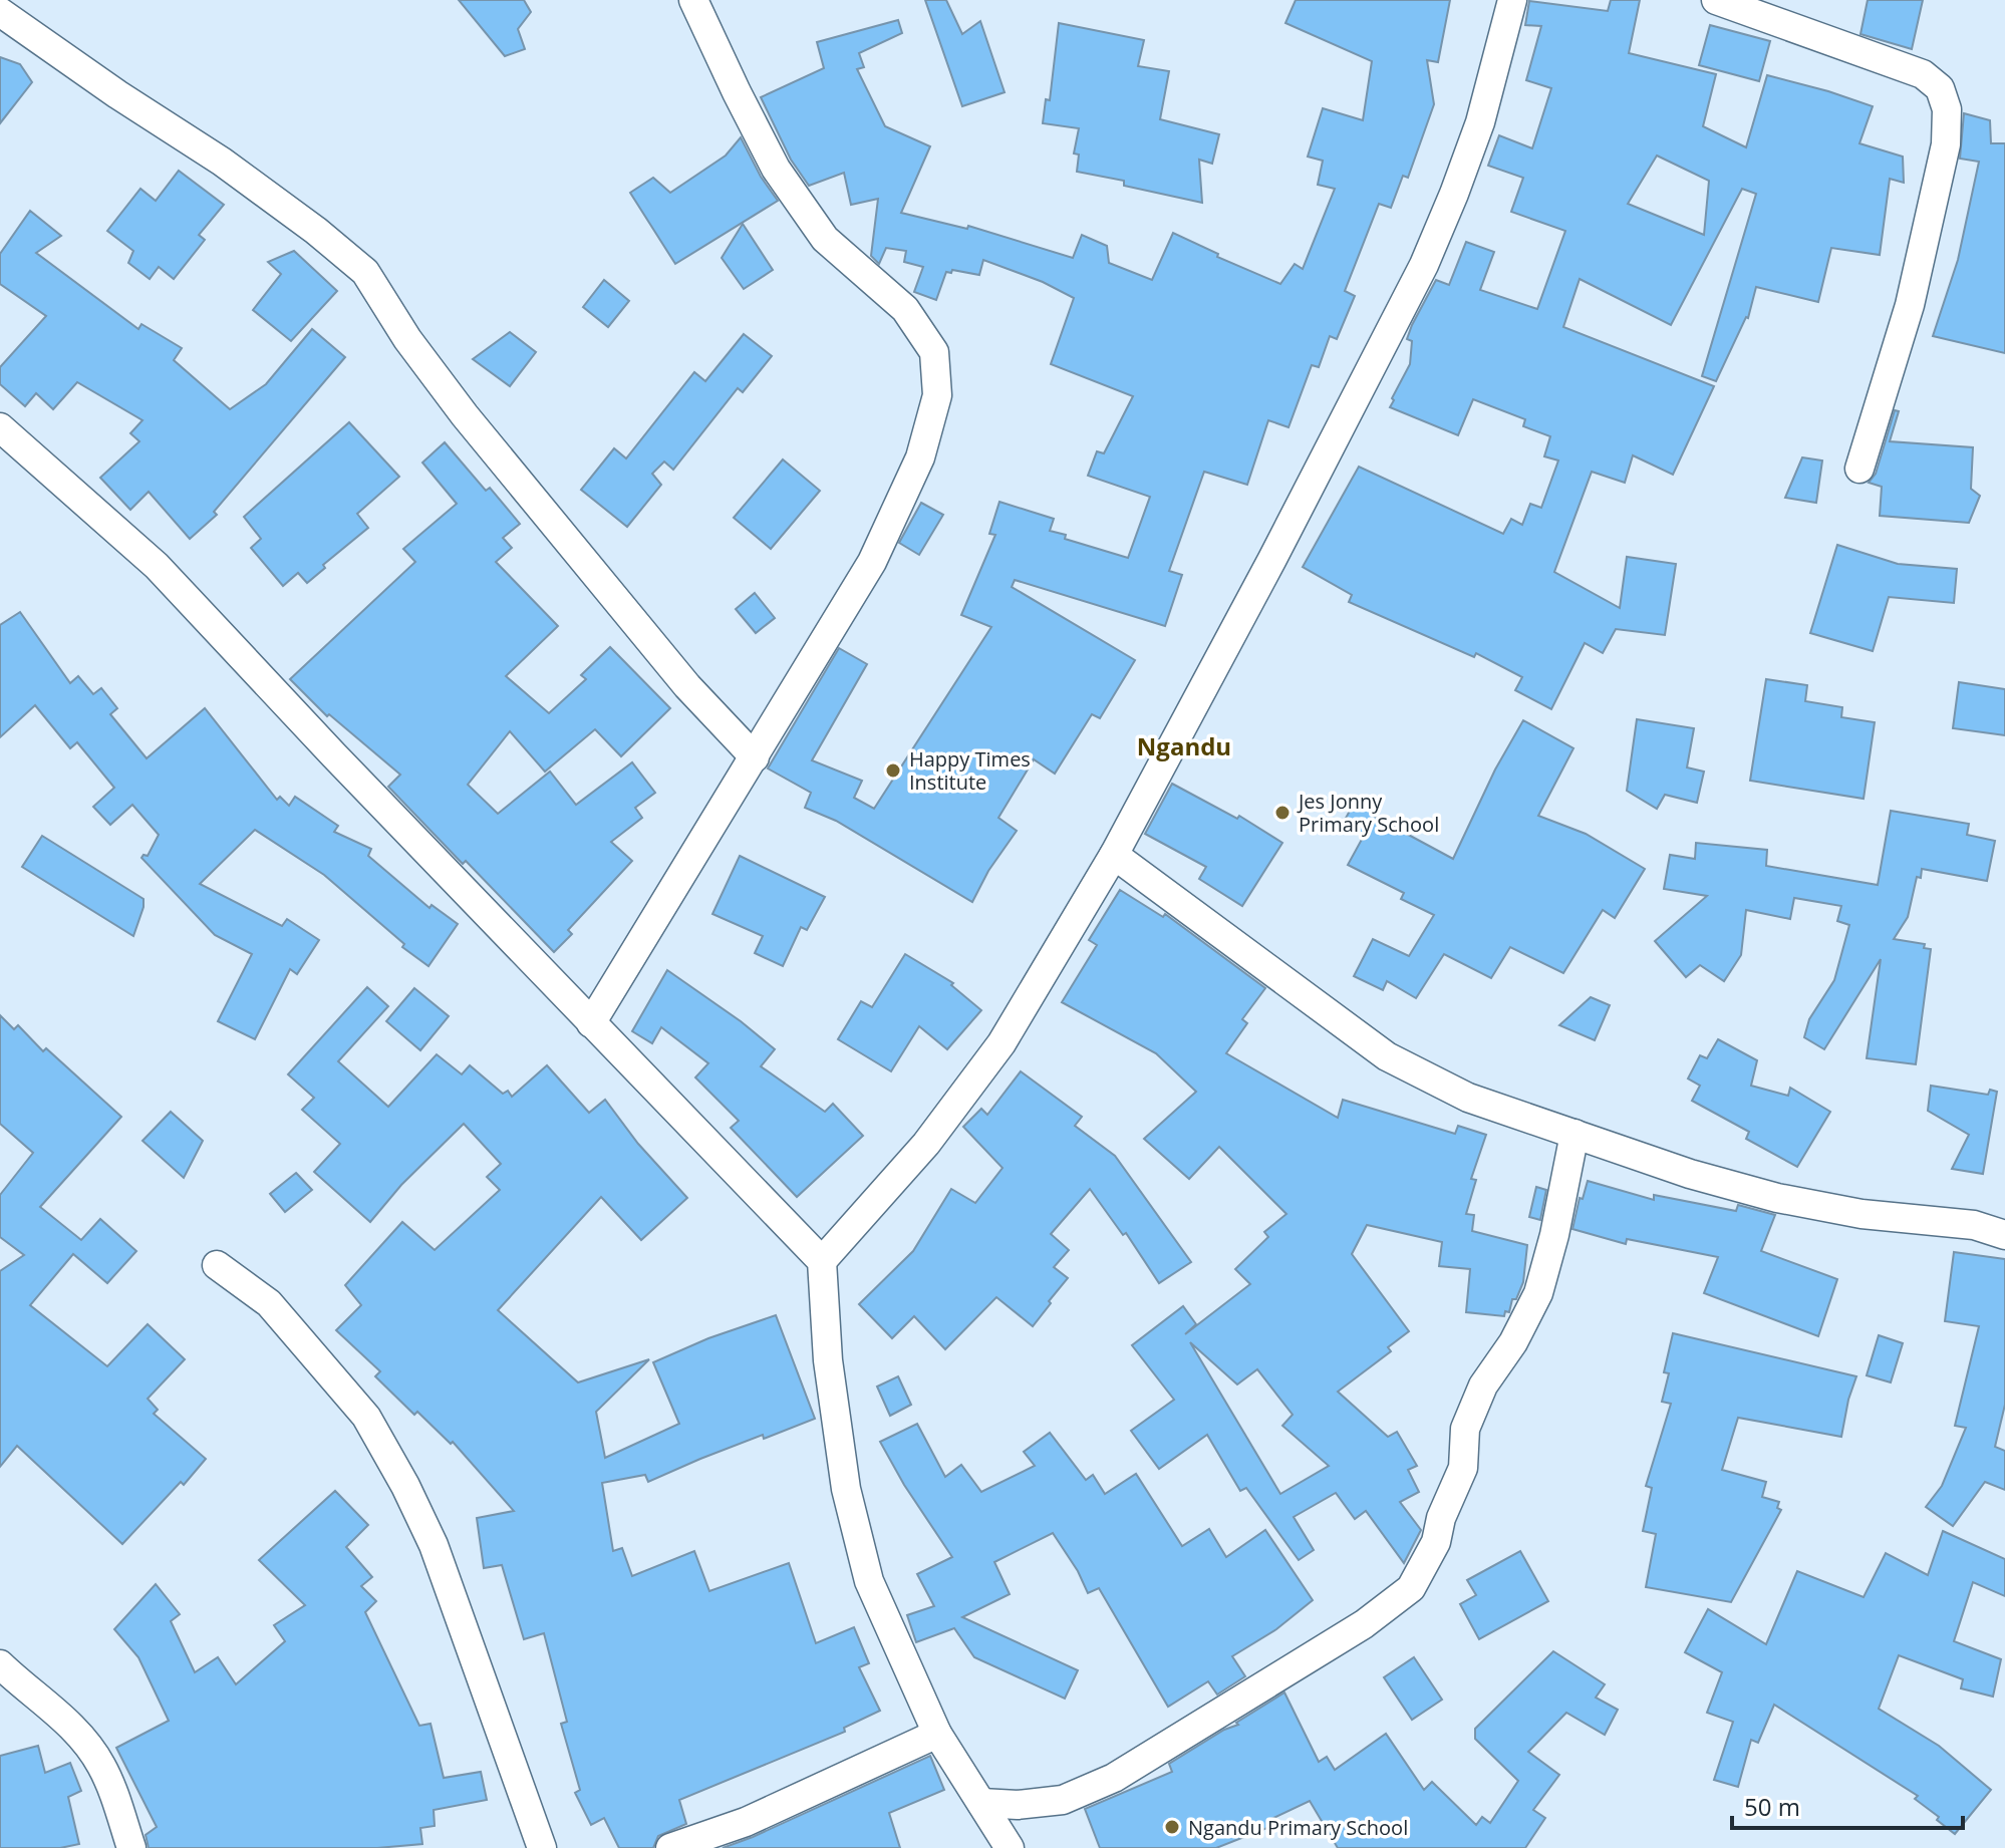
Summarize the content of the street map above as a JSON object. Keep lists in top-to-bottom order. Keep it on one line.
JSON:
{"districts":["Ngandu"],"places":["Happy Times Institute","Jes Jonny Primary School","Ngandu Primary School"],"scale_bar":"50 m"}
